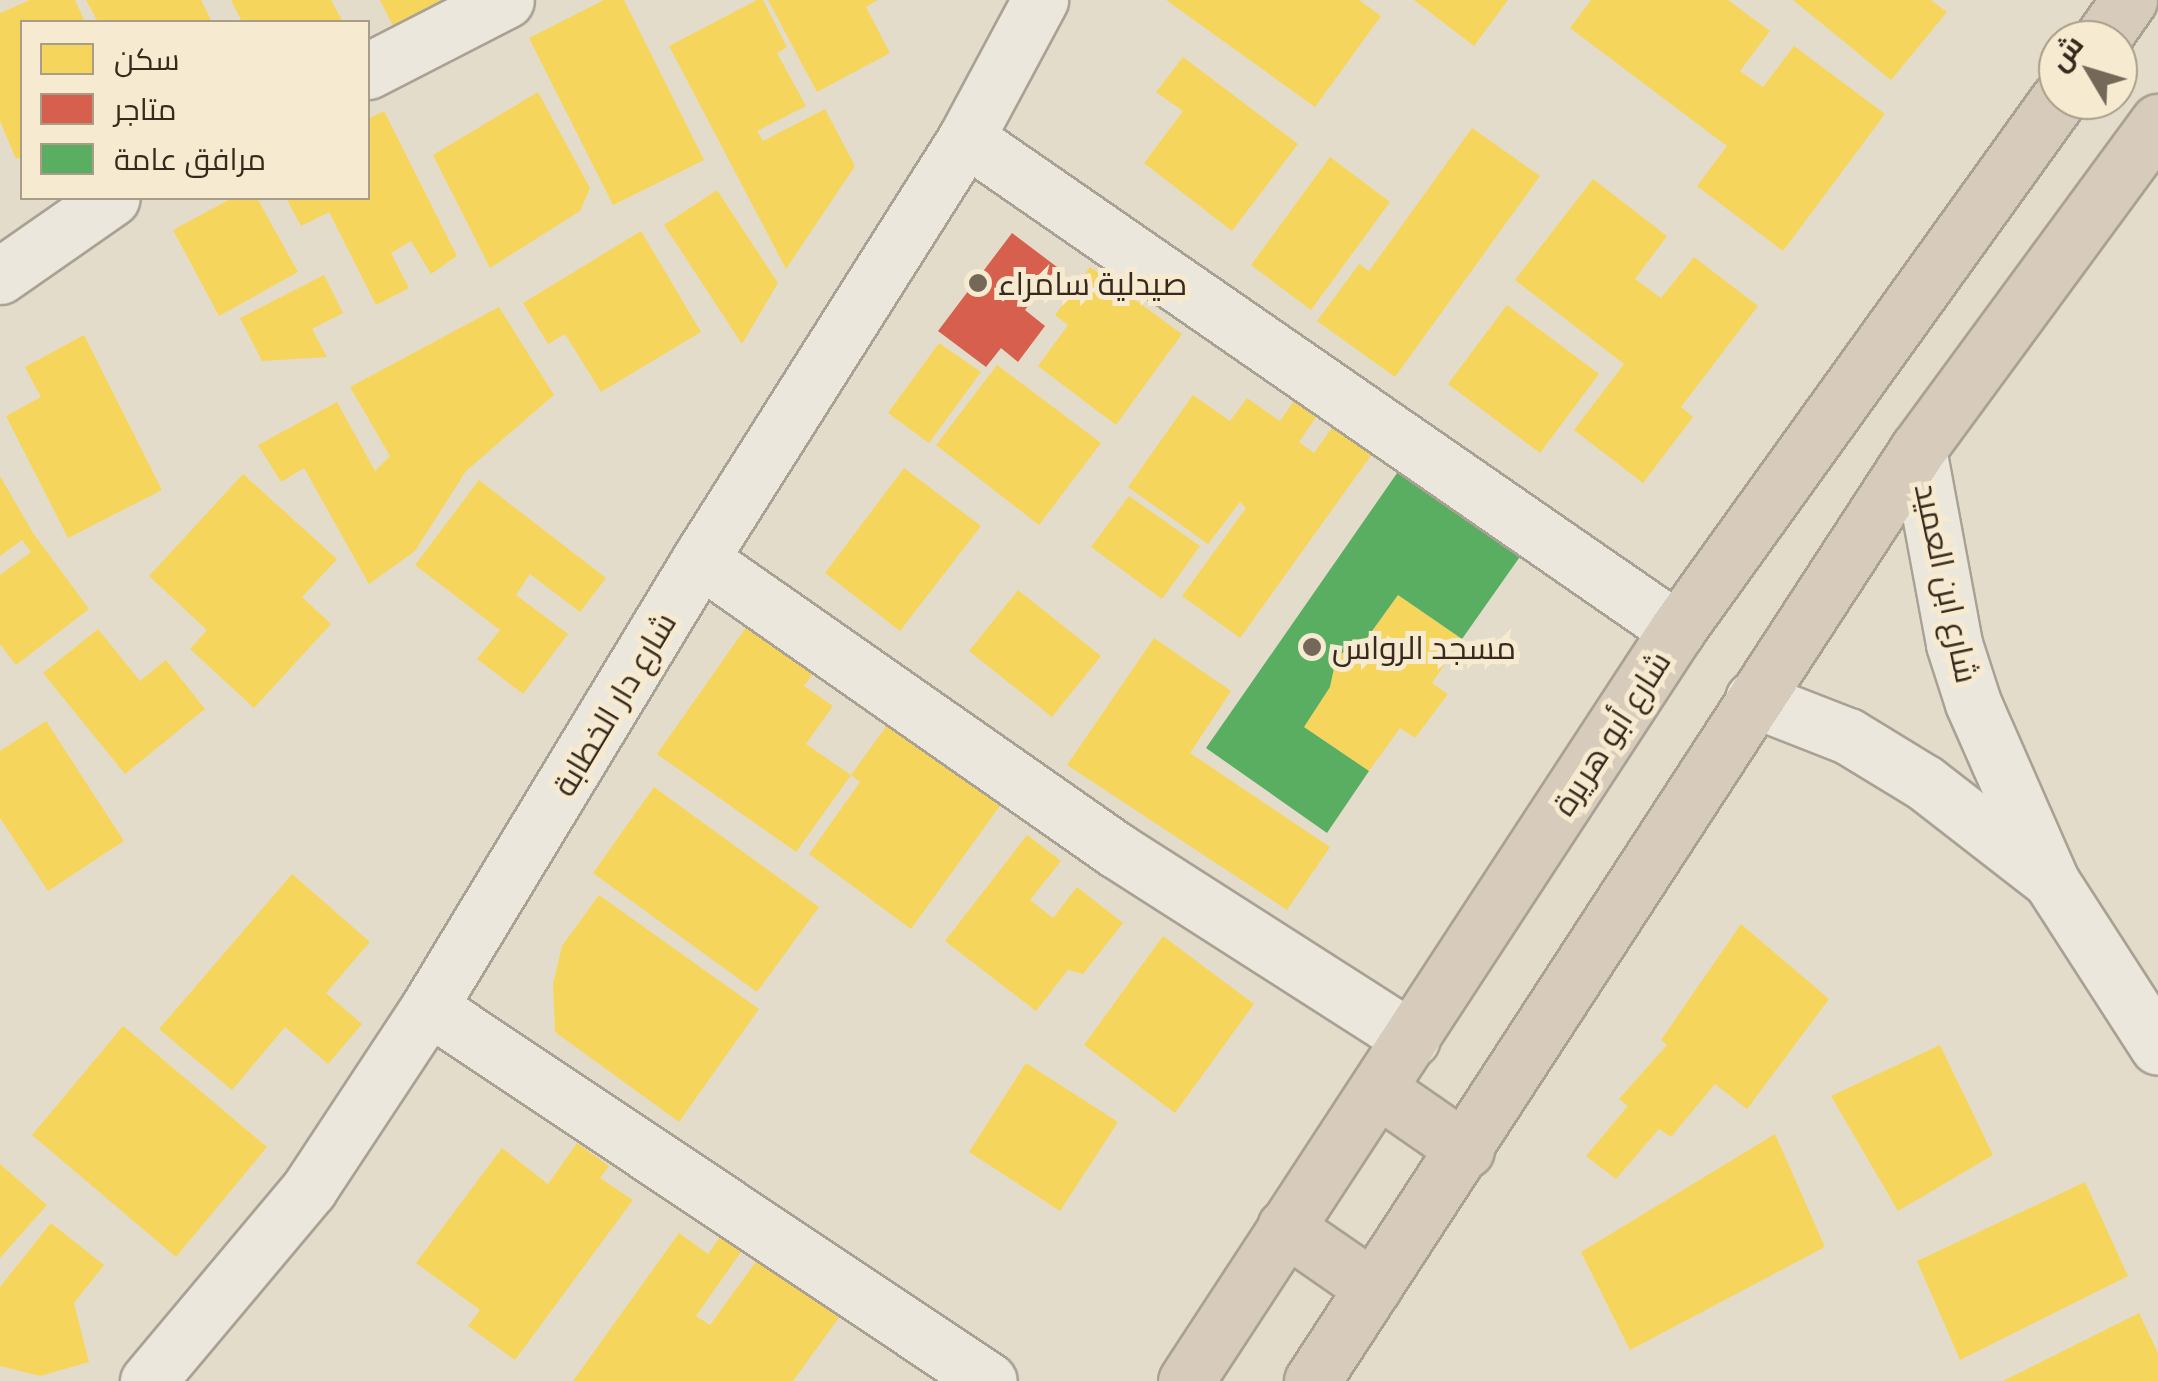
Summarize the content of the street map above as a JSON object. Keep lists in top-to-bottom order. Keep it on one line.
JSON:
{"streets":{"highway":["شارع أبو هريرة"],"street":["شارع ابن العميد","شارع دار الخطابة"]},"places":["صيدلية سامراء","مسجد الرواس"],"legend":["سكن","متاجر","مرافق عامة"],"north":"top left"}
